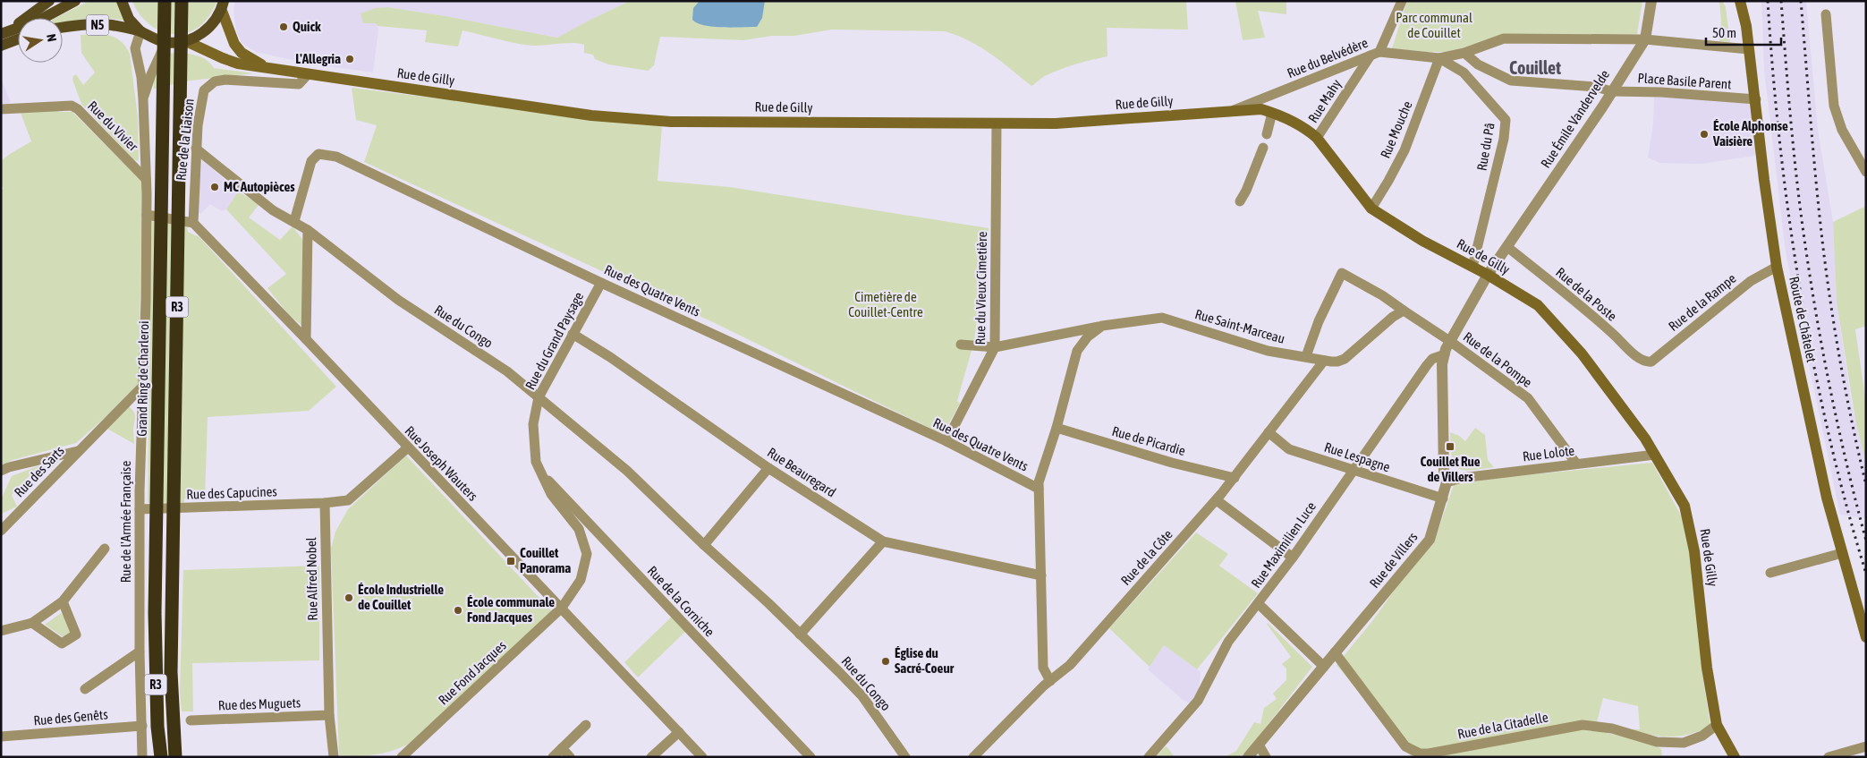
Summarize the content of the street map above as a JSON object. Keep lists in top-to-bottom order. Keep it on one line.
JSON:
{"streets":{"highway":["R3","Grand Ring de Charleroi"],"main road":["N5","Rue de Gilly","Route de Châtelet"],"street":["Rue du Belvédère","Place Basile Parent","Rue Mahy","Rue Émile Vandervelde","Rue du Vivier","Rue Mouche","Rue de la Liaison","Rue du Pâ","Rue du Vieux Cimetière","Rue des Quatre Vents","Rue de la Poste","Rue de la Rampe","Rue du Congo","Rue Saint-Marceau","Rue du Grand Paysage","Rue de la Pompe","Rue de Picardie","Rue Lolote","Rue Lespagne","Rue Joseph Wauters","Rue des Sarts","Rue Beauregard","Rue des Capucines","Rue de l'Armée Française","Rue Maximilien Luce","Rue de la Côte","Rue de Villers","Rue Alfred Nobel","Rue de la Corniche","Rue Fond Jacques","Rue des Muguets","Rue des Genêts","Rue de la Citadelle"]},"crossings":[["N5","Rue de Gilly"],["N5","Rue de l'Armée Française"],["Rue du Belvédère","Rue de Gilly"],["Rue du Belvédère","Rue Mahy"],["Rue du Belvédère","Rue Émile Vandervelde"],["Rue du Belvédère","Rue Mouche"],["Rue du Belvédère","Rue du Pâ"],["Rue de Gilly","Rue Mahy"],["Rue de Gilly","Rue Mouche"],["Rue de Gilly","Rue de la Liaison"],["Rue de Gilly","Rue du Pâ"],["Rue de Gilly","Rue du Vieux Cimetière"],["Rue de Gilly","Rue Lolote"],["Rue de Gilly","Rue de Villers"],["Rue de Gilly","Rue de la Citadelle"],["Place Basile Parent","Rue Émile Vandervelde"],["Place Basile Parent","Route de Châtelet"],["Rue Émile Vandervelde","Rue de la Poste"],["Rue Émile Vandervelde","Rue de Villers"],["Rue du Vivier","Rue de l'Armée Française"],["Rue Mouche","Rue du Pâ"],["Rue de la Liaison","Rue du Congo"],["Rue de la Liaison","Rue Joseph Wauters"],["Rue du Vieux Cimetière","Rue des Quatre Vents"],["Rue du Vieux Cimetière","Rue Saint-Marceau"],["Rue des Quatre Vents","Rue du Congo"],["Rue des Quatre Vents","Rue du Grand Paysage"],["Rue de la Poste","Rue de la Rampe"],["Rue de la Poste","Rue de Villers"],["Rue de la Rampe","Route de Châtelet"],["Rue du Congo","Rue du Grand Paysage"],["Rue Saint-Marceau","Rue de la Côte"],["Rue du Grand Paysage","Rue Joseph Wauters"],["Rue du Grand Paysage","Rue Beauregard"],["Rue du Grand Paysage","Rue de la Corniche"],["Rue du Grand Paysage","Rue Fond Jacques"],["Rue de la Pompe","Rue Lolote"],["Rue de la Pompe","Rue de Villers"],["Rue de Picardie","Rue de la Côte"],["Rue Lolote","Rue de Villers"],["Rue Lespagne","Rue Maximilien Luce"],["Rue Lespagne","Rue de la Côte"],["Rue Lespagne","Rue de Villers"],["Rue Joseph Wauters","Rue Fond Jacques"],["Rue des Sarts","Rue de l'Armée Française"],["Rue des Capucines","Rue de l'Armée Française"],["Rue des Capucines","Rue Alfred Nobel"],["Rue de l'Armée Française","Rue des Genêts"],["Rue Maximilien Luce","Rue de Villers"],["Rue de Villers","Rue de la Citadelle"],["Rue Alfred Nobel","Rue des Muguets"]],"districts":["Couillet"],"parks":["Parc communal de Couillet","Cimetière de Couillet-Centre"],"places":{"other":["Quick","L'Allegria","École Alphonse Vaisière","MC Autopièces","École Industrielle de Couillet","École communale Fond Jacques","Église du Sacré-Coeur"],"transit":["Couillet Rue de Villers","Couillet Panorama"]},"scale_bar":"50 m","north":"right"}
